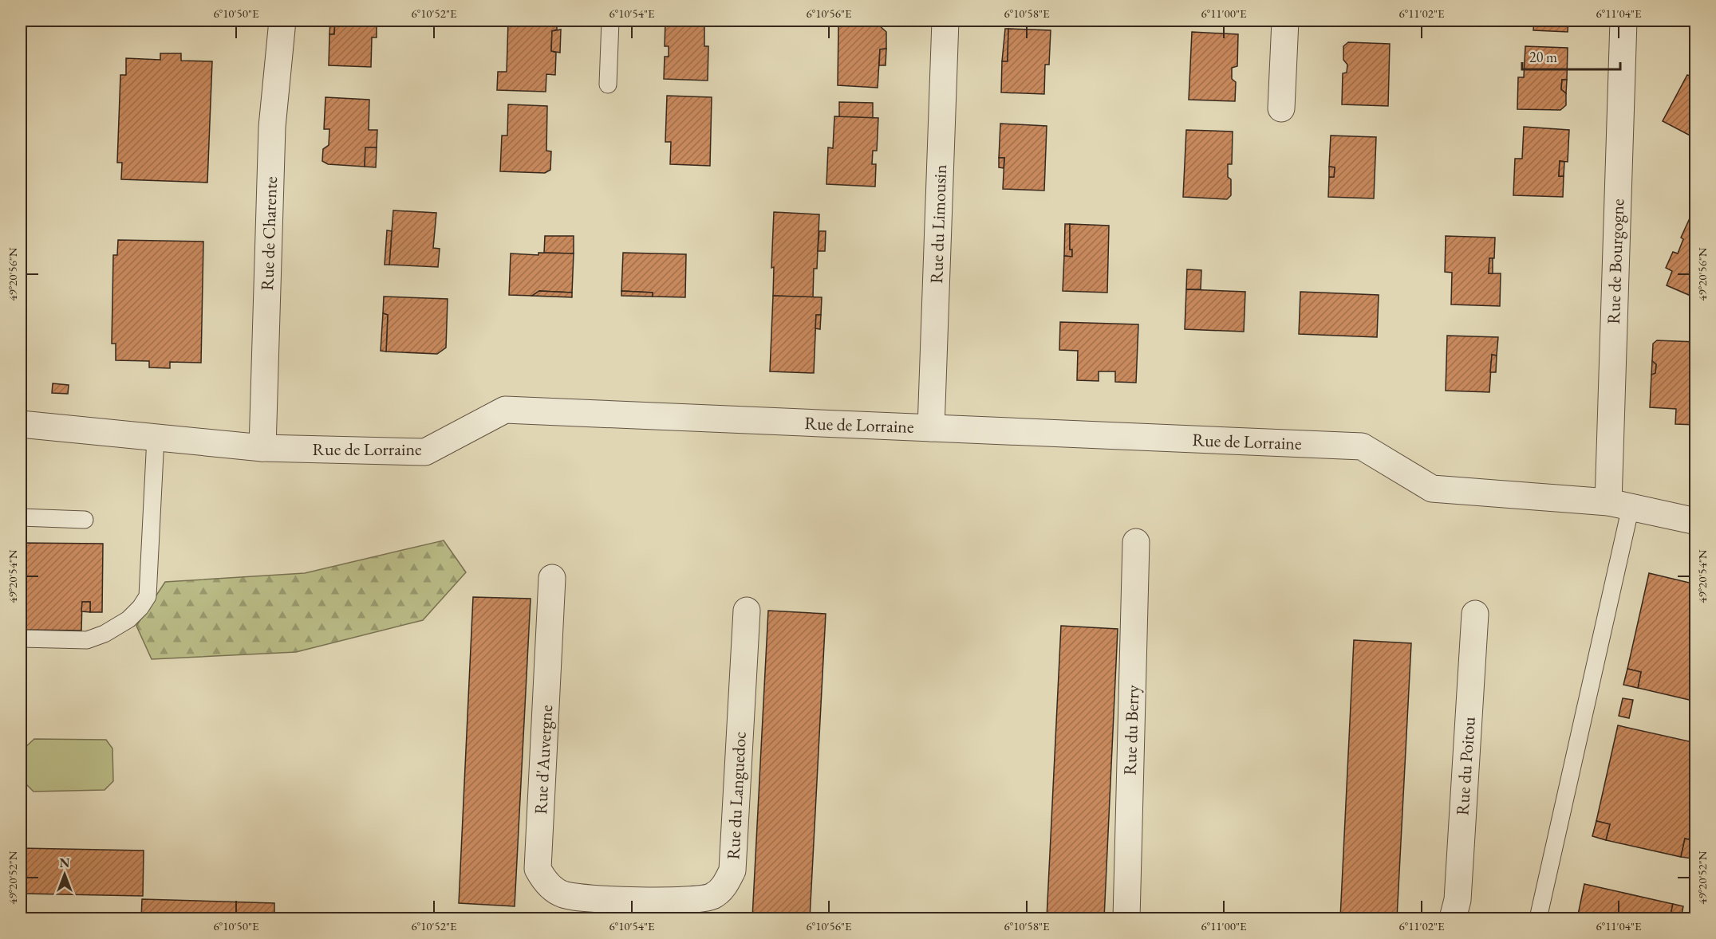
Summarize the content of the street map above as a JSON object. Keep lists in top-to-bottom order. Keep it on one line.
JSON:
{"streets":{"street":["Rue du Limousin","Rue de Charente","Rue de Bourgogne","Rue de Lorraine","Rue du Berry","Rue d'Auvergne","Rue du Poitou","Rue du Languedoc"]},"crossings":[["Rue du Limousin","Rue de Lorraine"],["Rue de Charente","Rue de Lorraine"],["Rue de Bourgogne","Rue de Lorraine"],["Rue d'Auvergne","Rue du Languedoc"]],"scale_bar":"20 m","north":"top","coordinates":["6°10'50\"E","6°10'52\"E","6°10'54\"E","6°10'56\"E","6°10'58\"E","6°11'00\"E","6°11'02\"E","6°11'04\"E","49°20'56\"N","49°20'54\"N","49°20'52\"N"]}
